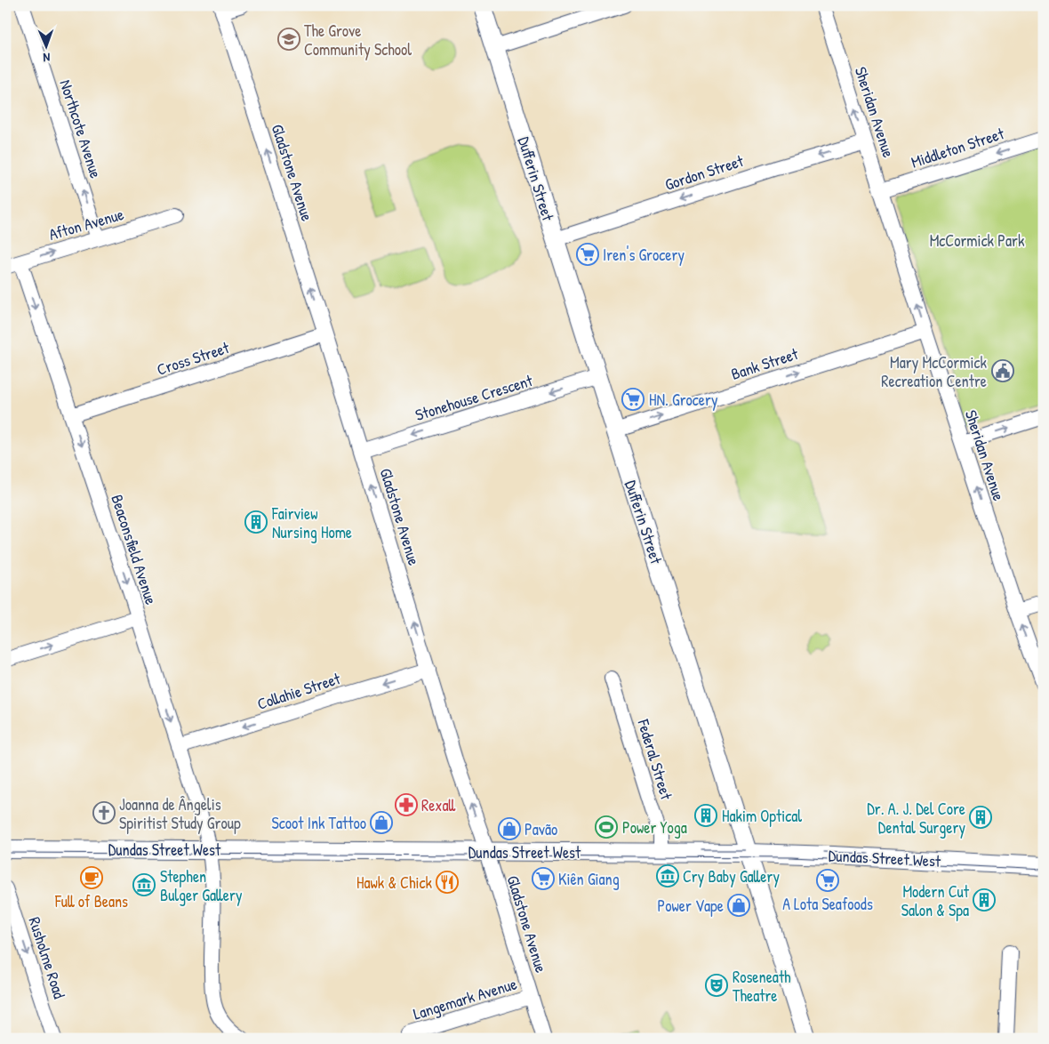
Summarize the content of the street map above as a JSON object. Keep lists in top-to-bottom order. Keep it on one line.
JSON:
{"streets":{"main road":["Dufferin Street","Dundas Street West"],"street":["Sheridan Avenue","Northcote Avenue","Middleton Street","Gladstone Avenue","Gordon Street","Afton Avenue","Cross Street","Bank Street","Stonehouse Crescent","Beaconsfield Avenue","Collahie Street","Federal Street","Rusholme Road","Langemark Avenue"]},"crossings":[["Sheridan Avenue","Middleton Street"],["Sheridan Avenue","Gordon Street"],["Sheridan Avenue","Bank Street"],["Northcote Avenue","Afton Avenue"],["Gladstone Avenue","Cross Street"],["Gladstone Avenue","Stonehouse Crescent"],["Gladstone Avenue","Collahie Street"],["Gladstone Avenue","Dundas Street West"],["Gladstone Avenue","Langemark Avenue"],["Gordon Street","Dufferin Street"],["Dufferin Street","Bank Street"],["Dufferin Street","Stonehouse Crescent"],["Dufferin Street","Dundas Street West"],["Afton Avenue","Beaconsfield Avenue"],["Cross Street","Beaconsfield Avenue"],["Beaconsfield Avenue","Collahie Street"],["Beaconsfield Avenue","Dundas Street West"],["Federal Street","Dundas Street West"]],"one_way":["Sheridan Avenue","Northcote Avenue","Middleton Street","Gladstone Avenue","Gordon Street","Afton Avenue","Bank Street","Stonehouse Crescent","Beaconsfield Avenue","Collahie Street","Rusholme Road"],"parks":["McCormick Park"],"places":{"school or university":["The Grove Community School"],"supermarket":["Iren's Grocery","HN. Grocery","Kiên Giang","A Lota Seafoods"],"public building":["Mary McCormick Recreation Centre"],"building":["Fairview Nursing Home","Hakim Optical","Dr. A. J. Del Core Dental Surgery","Modern Cut Salon & Spa"],"pharmacy":["Rexall"],"church":["Joanna de Ângelis Spiritist Study Group"],"shop":["Scoot Ink Tattoo","Pavão","Power Vape"],"sports":["Power Yoga"],"museum":["Cry Baby Gallery","Stephen Bulger Gallery"],"cafe":["Full of Beans"],"restaurant":["Hawk & Chick"],"theatre":["Roseneath Theatre"]},"north":"bottom"}
